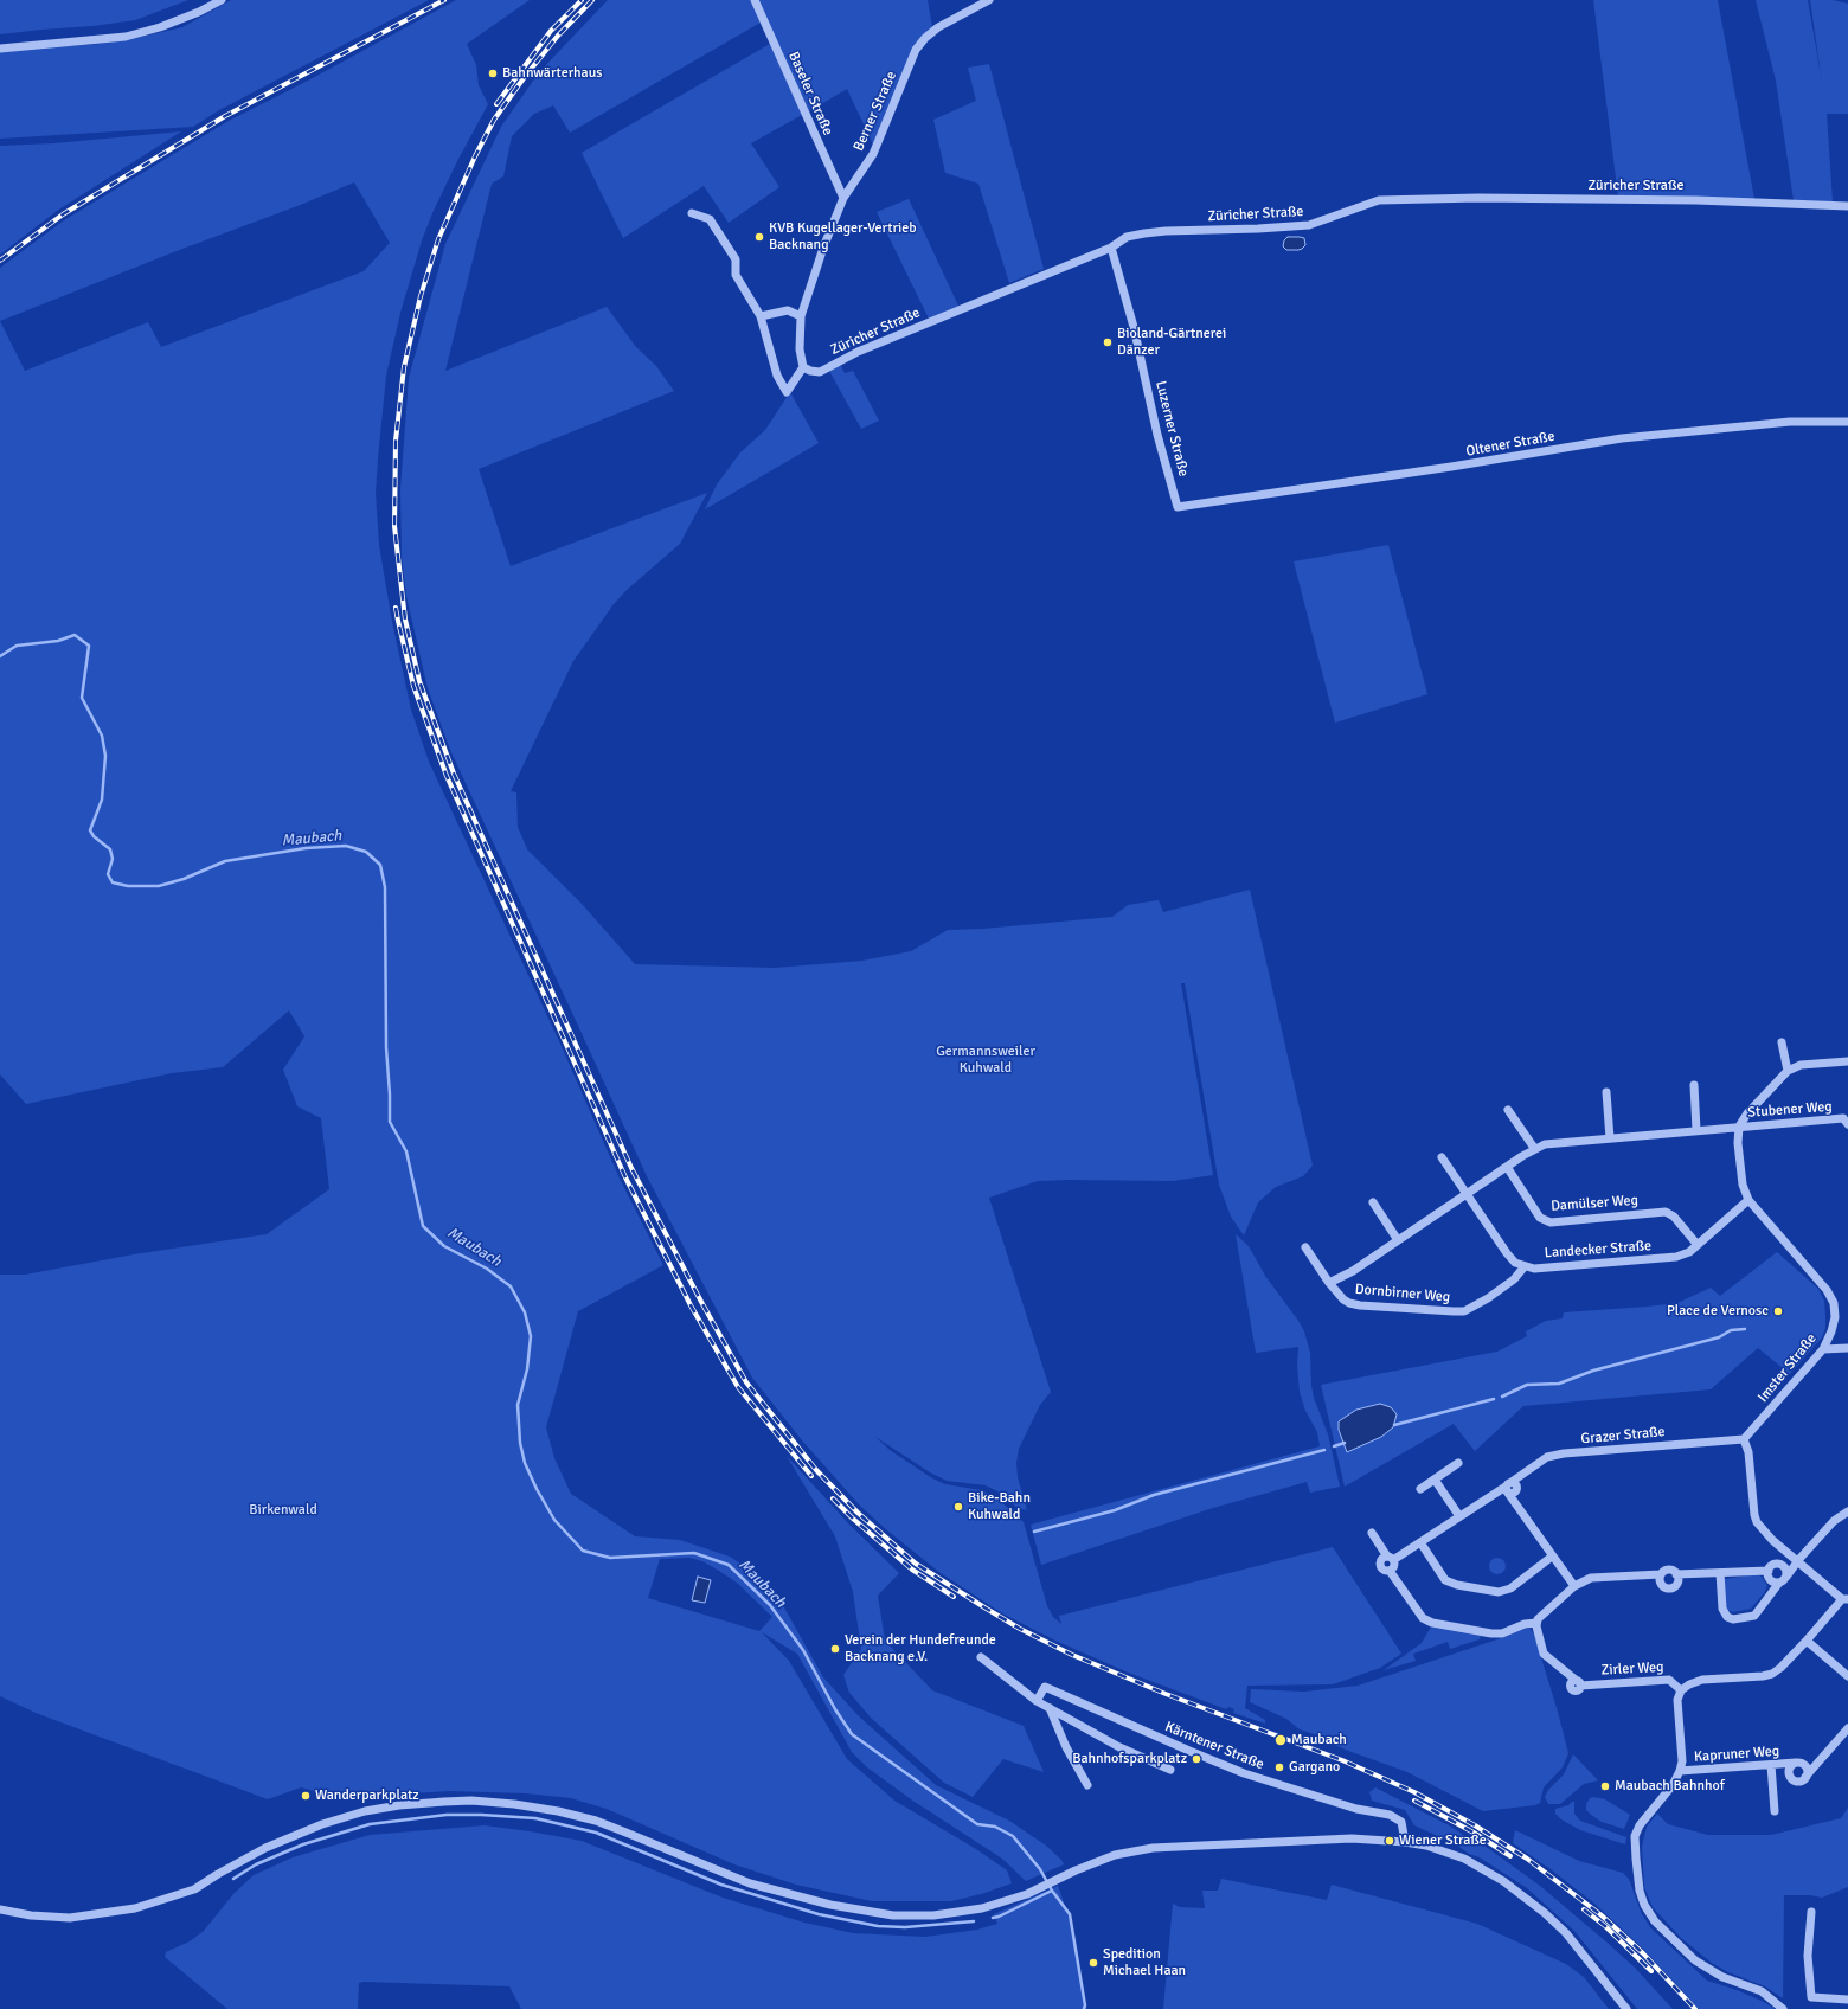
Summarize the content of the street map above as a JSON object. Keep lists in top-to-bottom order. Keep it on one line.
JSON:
{"streets":{"street":["Baseler Straße","Berner Straße","Züricher Straße","Luzerner Straße","Oltener Straße","Stubener Weg","Damülser Weg","Landecker Straße","Dornbirner Weg","Imster Straße","Grazer Straße","Zirler Weg","Kärntener Straße","Kapruner Weg"]},"crossings":[["Baseler Straße","Berner Straße"],["Berner Straße","Züricher Straße"],["Züricher Straße","Luzerner Straße"],["Luzerner Straße","Oltener Straße"],["Stubener Weg","Dornbirner Weg"],["Stubener Weg","Imster Straße"],["Damülser Weg","Landecker Straße"],["Damülser Weg","Dornbirner Weg"],["Landecker Straße","Dornbirner Weg"],["Landecker Straße","Imster Straße"],["Dornbirner Weg","Imster Straße"],["Imster Straße","Grazer Straße"]],"water":["Maubach"],"parks":["Germannsweiler Kuhwald","Birkenwald"],"places":["Bahnwärterhaus","KVB Kugellager-Vertrieb Backnang","Bioland-Gärtnerei Dänzer","Place de Vernosc","Bike-Bahn Kuhwald","Verein der Hundefreunde Backnang e.V.","Maubach","Bahnhofsparkplatz","Gargano","Maubach Bahnhof","Wanderparkplatz","Wiener Straße","Spedition Michael Haan"]}
